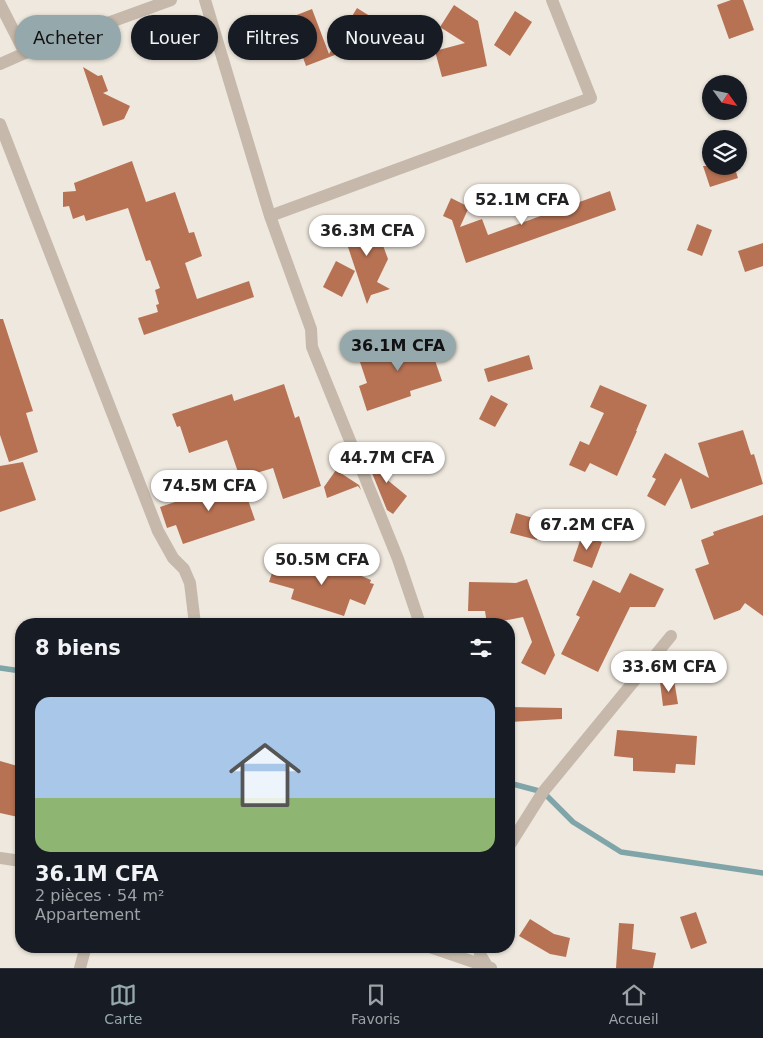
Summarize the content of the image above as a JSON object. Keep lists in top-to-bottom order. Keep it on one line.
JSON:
{"north":"bottom right","page":{"chip":["Acheter","Louer","Filtres","Nouveau"],"price":["52.1M CFA","36.3M CFA","36.1M CFA","44.7M CFA","74.5M CFA","67.2M CFA","50.5M CFA","33.6M CFA"],"heading":"8 biens","list":[{"name":"36.1M CFA","note":"2 pièces · 54 m² · Appartement"}],"tabs":["Carte","Favoris","Accueil"]}}
